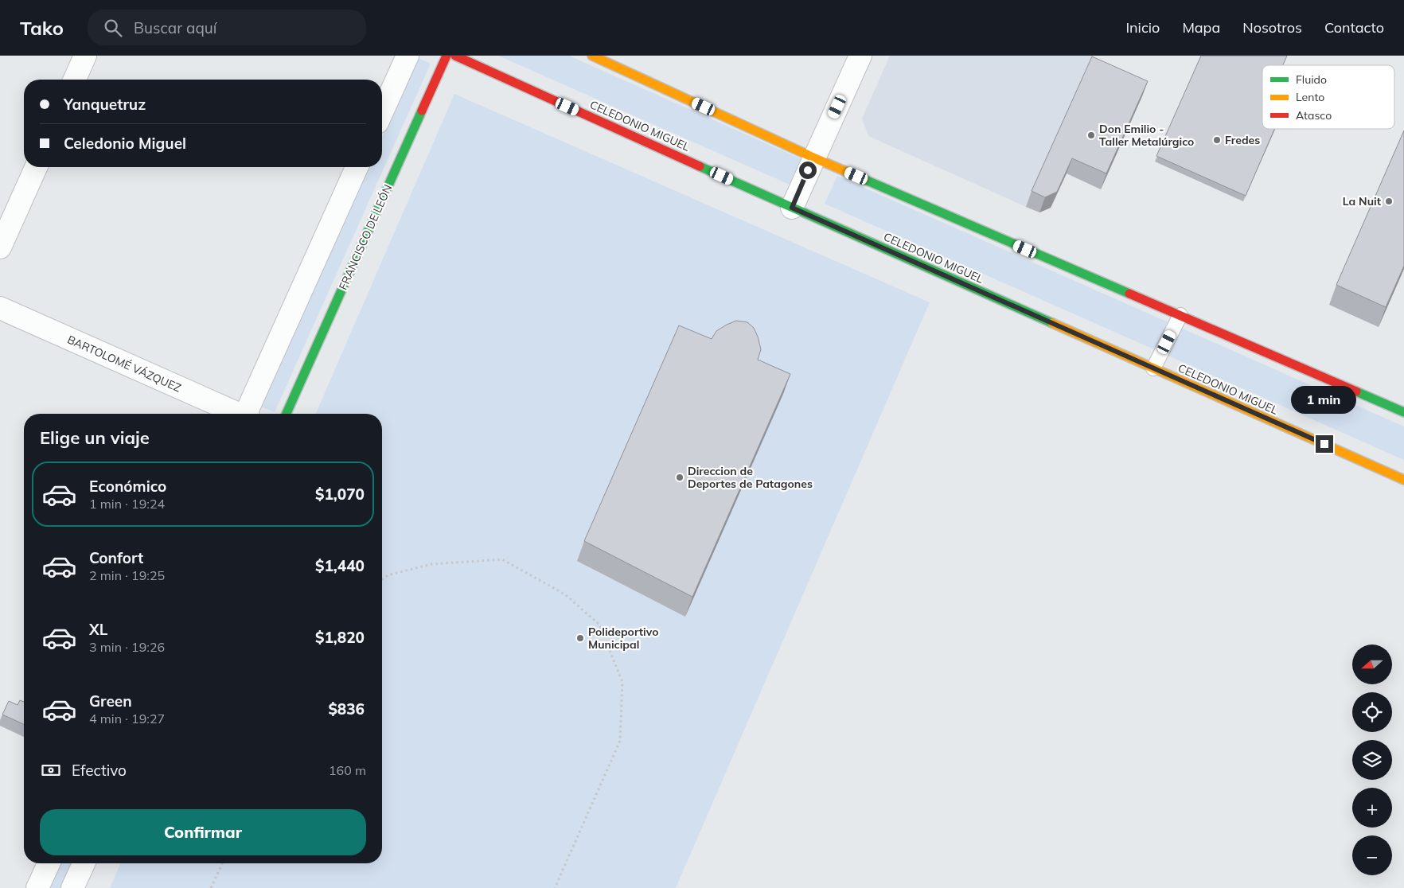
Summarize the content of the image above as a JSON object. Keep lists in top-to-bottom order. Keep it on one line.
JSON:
{"streets":{"street":["CELEDONIO MIGUEL","FRANCISCO DE LEÓN","BARTOLOMÉ VÁZQUEZ"]},"places":["Don Emilio - Taller Metalúrgico","Fredes","La Nuit","Direccion de Deportes de Patagones","Polideportivo Municipal"],"legend":["Fluido","Lento","Atasco"],"north":"left","page":{"header":"Tako","search":"Buscar aquí","nav":["Inicio","Mapa","Nosotros","Contacto"],"banner":["Yanquetruz","Celedonio Miguel"],"bubble":"1 min","heading":"Elige un viaje","list":[{"name":"Económico","note":"1 min · 19:24","value":"$1,070"},{"name":"Confort","note":"2 min · 19:25","value":"$1,440"},{"name":"XL","note":"3 min · 19:26","value":"$1,820"},{"name":"Green","note":"4 min · 19:27","value":"$836"}],"map_buttons":["+","−"],"pay":["Efectivo","160 m"],"buttons":"Confirmar"}}
